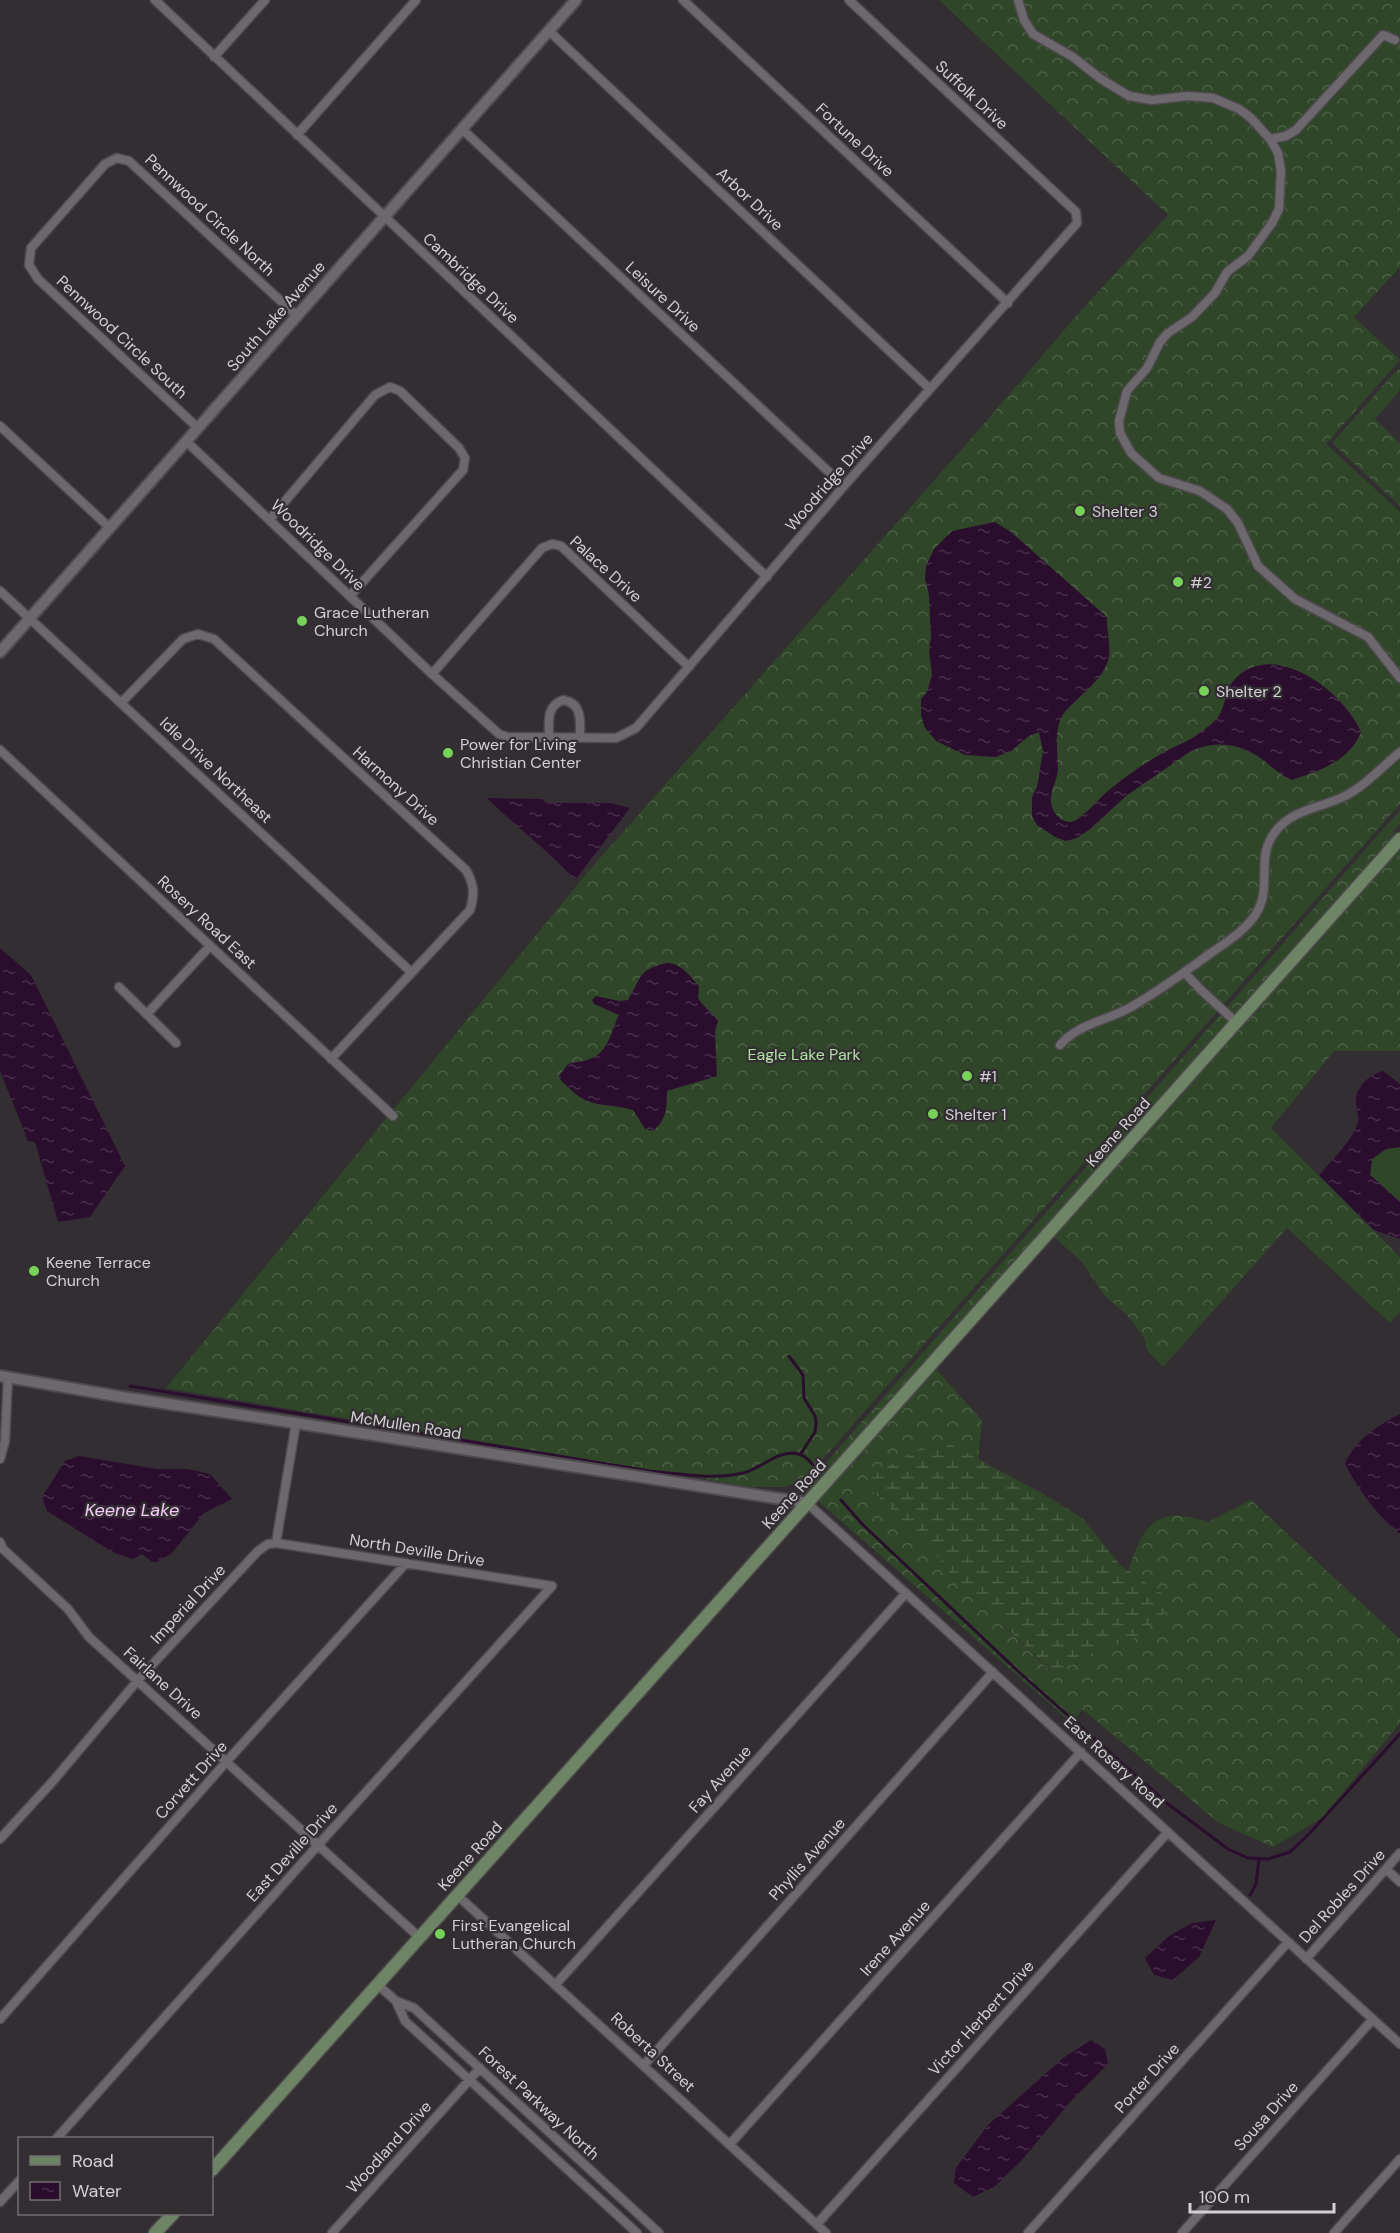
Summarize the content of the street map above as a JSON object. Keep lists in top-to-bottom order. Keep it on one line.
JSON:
{"streets":{"main road":["Keene Road"],"street":["Suffolk Drive","Fortune Drive","Arbor Drive","Pennwood Circle North","Cambridge Drive","Leisure Drive","South Lake Avenue","Pennwood Circle South","Woodridge Drive","Palace Drive","Idle Drive Northeast","Harmony Drive","Rosery Road East","McMullen Road","North Deville Drive","Imperial Drive","Fairlane Drive","East Rosery Road","Fay Avenue","Corvett Drive","East Deville Drive","Phyllis Avenue","Del Robles Drive","Irene Avenue","Victor Herbert Drive","Roberta Street","Porter Drive","Forest Parkway North","Sousa Drive","Woodland Drive"]},"crossings":[["Suffolk Drive","Woodridge Drive"],["Fortune Drive","Woodridge Drive"],["Arbor Drive","South Lake Avenue"],["Arbor Drive","Woodridge Drive"],["Pennwood Circle North","South Lake Avenue"],["Pennwood Circle North","Pennwood Circle South"],["Cambridge Drive","South Lake Avenue"],["Cambridge Drive","Woodridge Drive"],["Leisure Drive","South Lake Avenue"],["Leisure Drive","Woodridge Drive"],["South Lake Avenue","Pennwood Circle South"],["South Lake Avenue","Woodridge Drive"],["South Lake Avenue","Idle Drive Northeast"],["Woodridge Drive","Palace Drive"],["Idle Drive Northeast","Harmony Drive"],["Harmony Drive","Rosery Road East"],["Keene Road","McMullen Road"],["Keene Road","Fairlane Drive"],["Keene Road","East Rosery Road"],["Keene Road","Roberta Street"],["Keene Road","Forest Parkway North"],["McMullen Road","East Rosery Road"],["North Deville Drive","Imperial Drive"],["North Deville Drive","Corvett Drive"],["North Deville Drive","East Deville Drive"],["Imperial Drive","Fairlane Drive"],["Fairlane Drive","Corvett Drive"],["Fairlane Drive","East Deville Drive"],["East Rosery Road","Fay Avenue"],["East Rosery Road","Phyllis Avenue"],["East Rosery Road","Del Robles Drive"],["East Rosery Road","Irene Avenue"],["East Rosery Road","Victor Herbert Drive"],["East Rosery Road","Porter Drive"],["East Rosery Road","Sousa Drive"],["Fay Avenue","Roberta Street"],["Phyllis Avenue","Roberta Street"],["Irene Avenue","Roberta Street"],["Victor Herbert Drive","Roberta Street"],["Forest Parkway North","Woodland Drive"]],"water":["Keene Lake"],"parks":["Eagle Lake Park"],"places":["Shelter 3","#2","Grace Lutheran Church","Shelter 2","Power for Living Christian Center","#1","Shelter 1","Keene Terrace Church","First Evangelical Lutheran Church"],"legend":["Road","Water"],"scale_bar":"100 m"}
